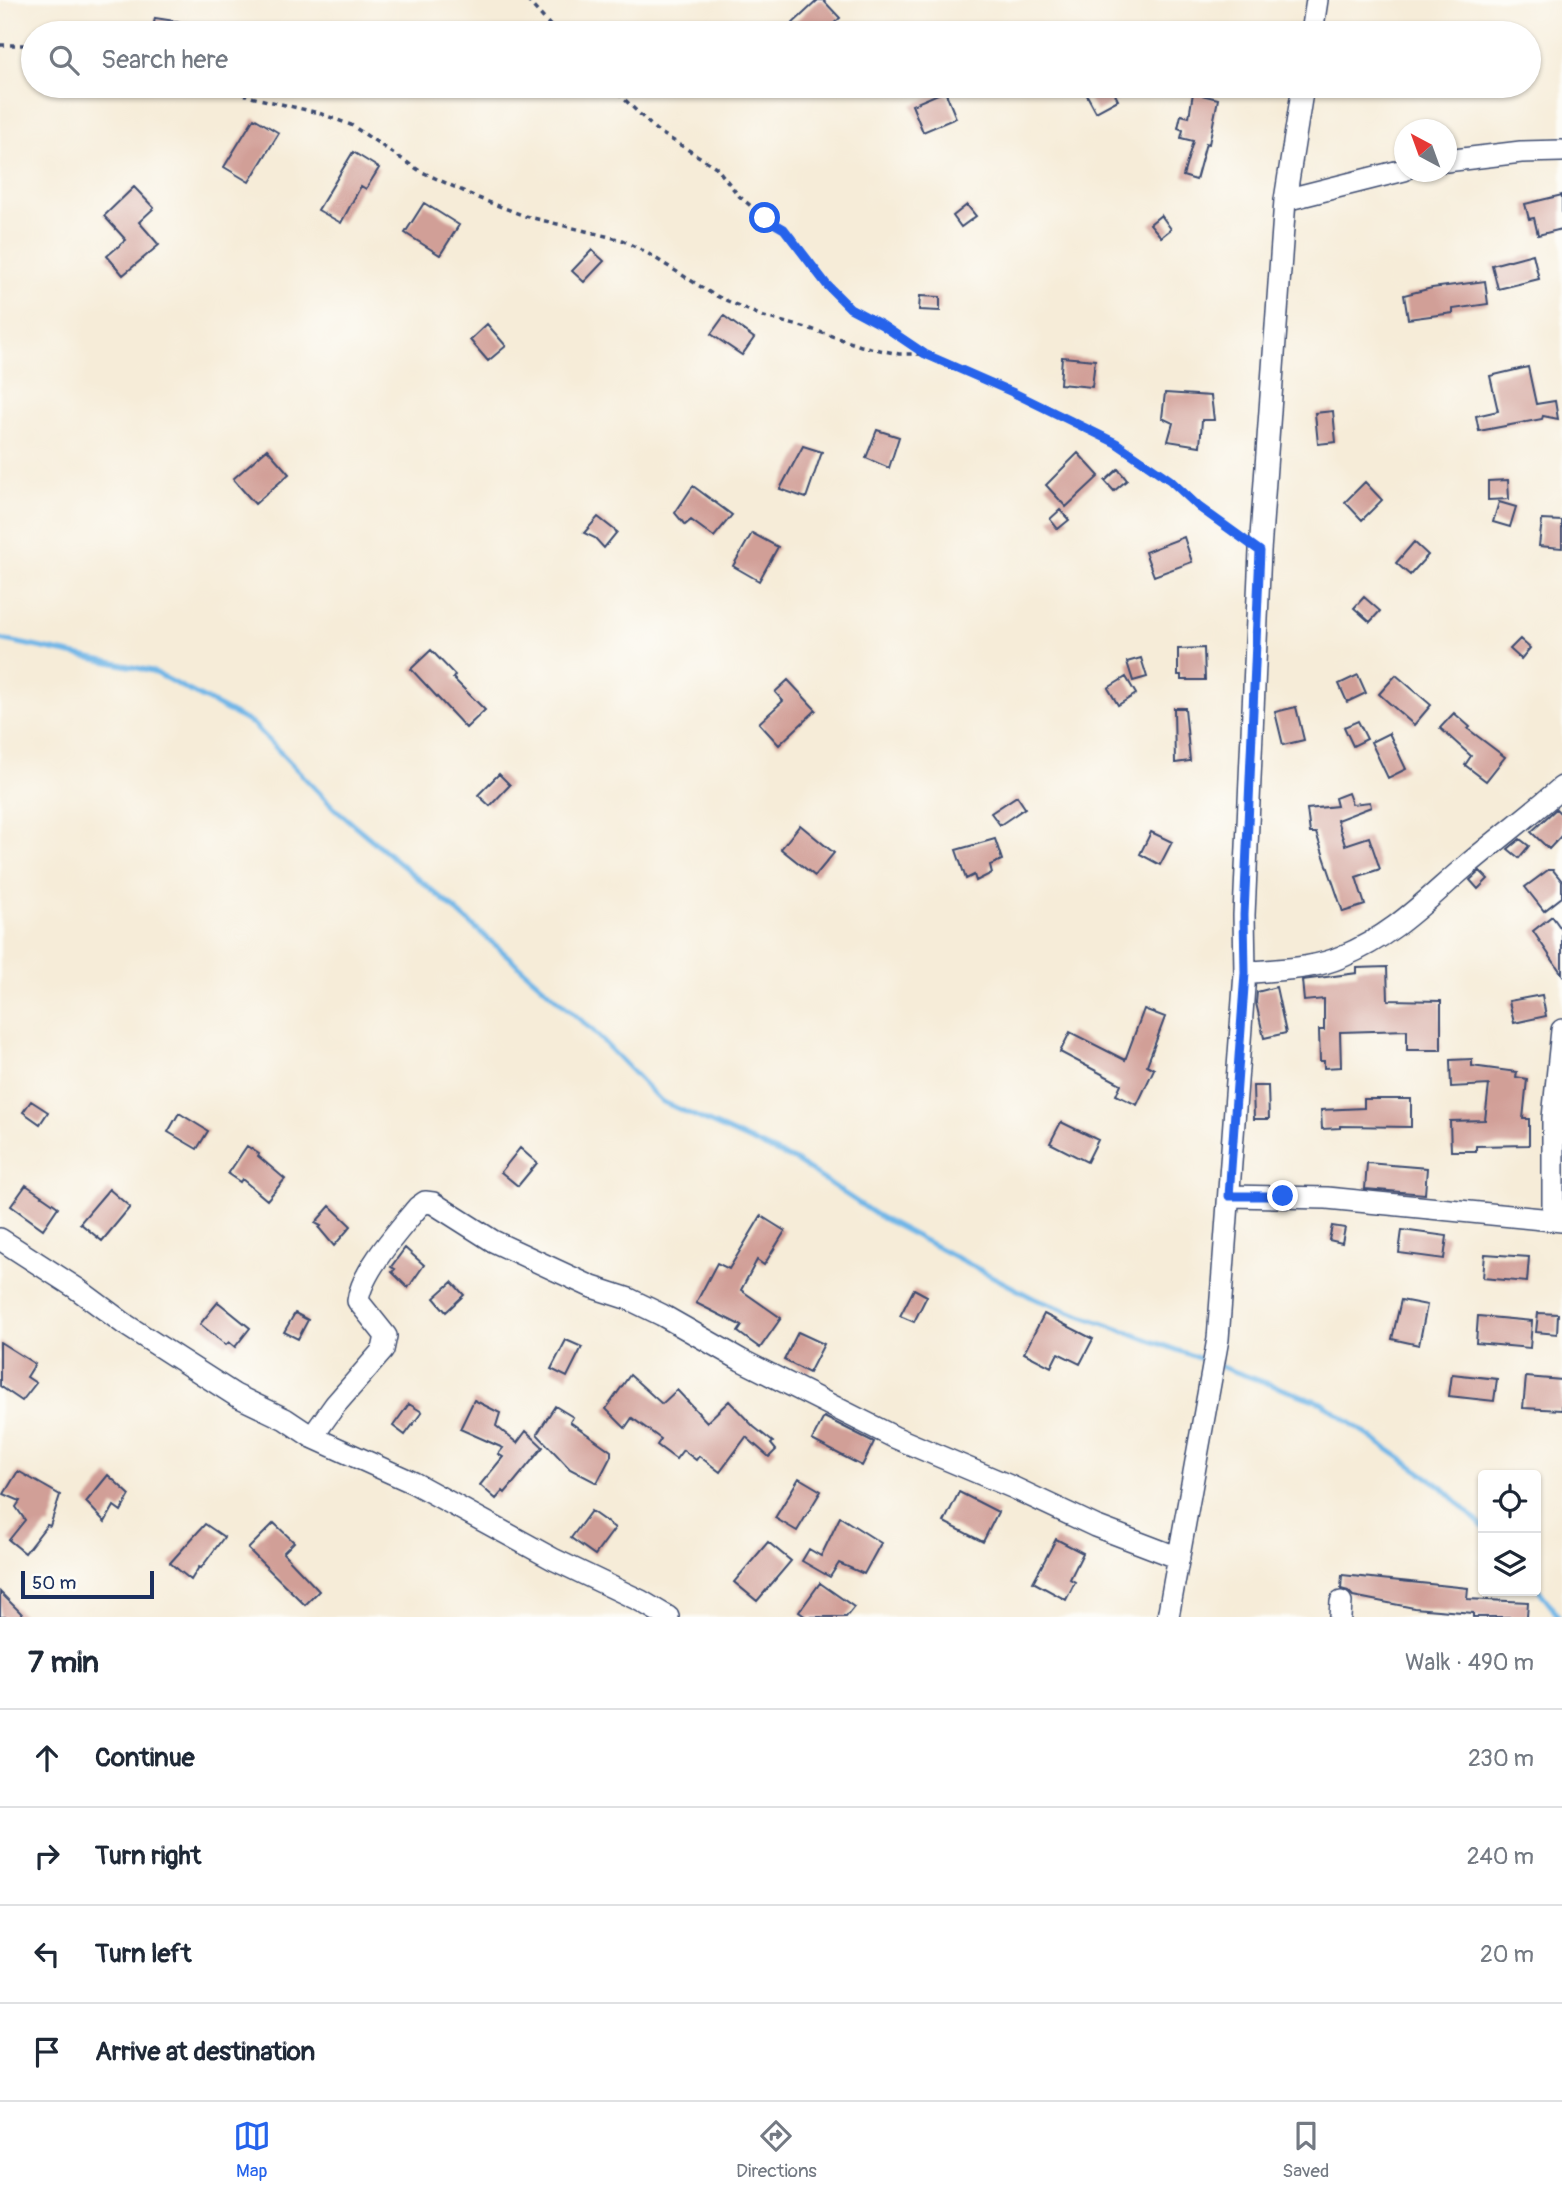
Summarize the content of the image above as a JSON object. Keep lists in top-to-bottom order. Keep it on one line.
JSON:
{"scale_bar":"50 m","north":"top left","page":{"search":"Search here","scale":"50 m","heading":["7 min","Walk · 490 m"],"list":[["Continue","230 m"],["Turn right","240 m"],["Turn left","20 m"],"Arrive at destination"],"nav":["Map","Directions","Saved"]}}
